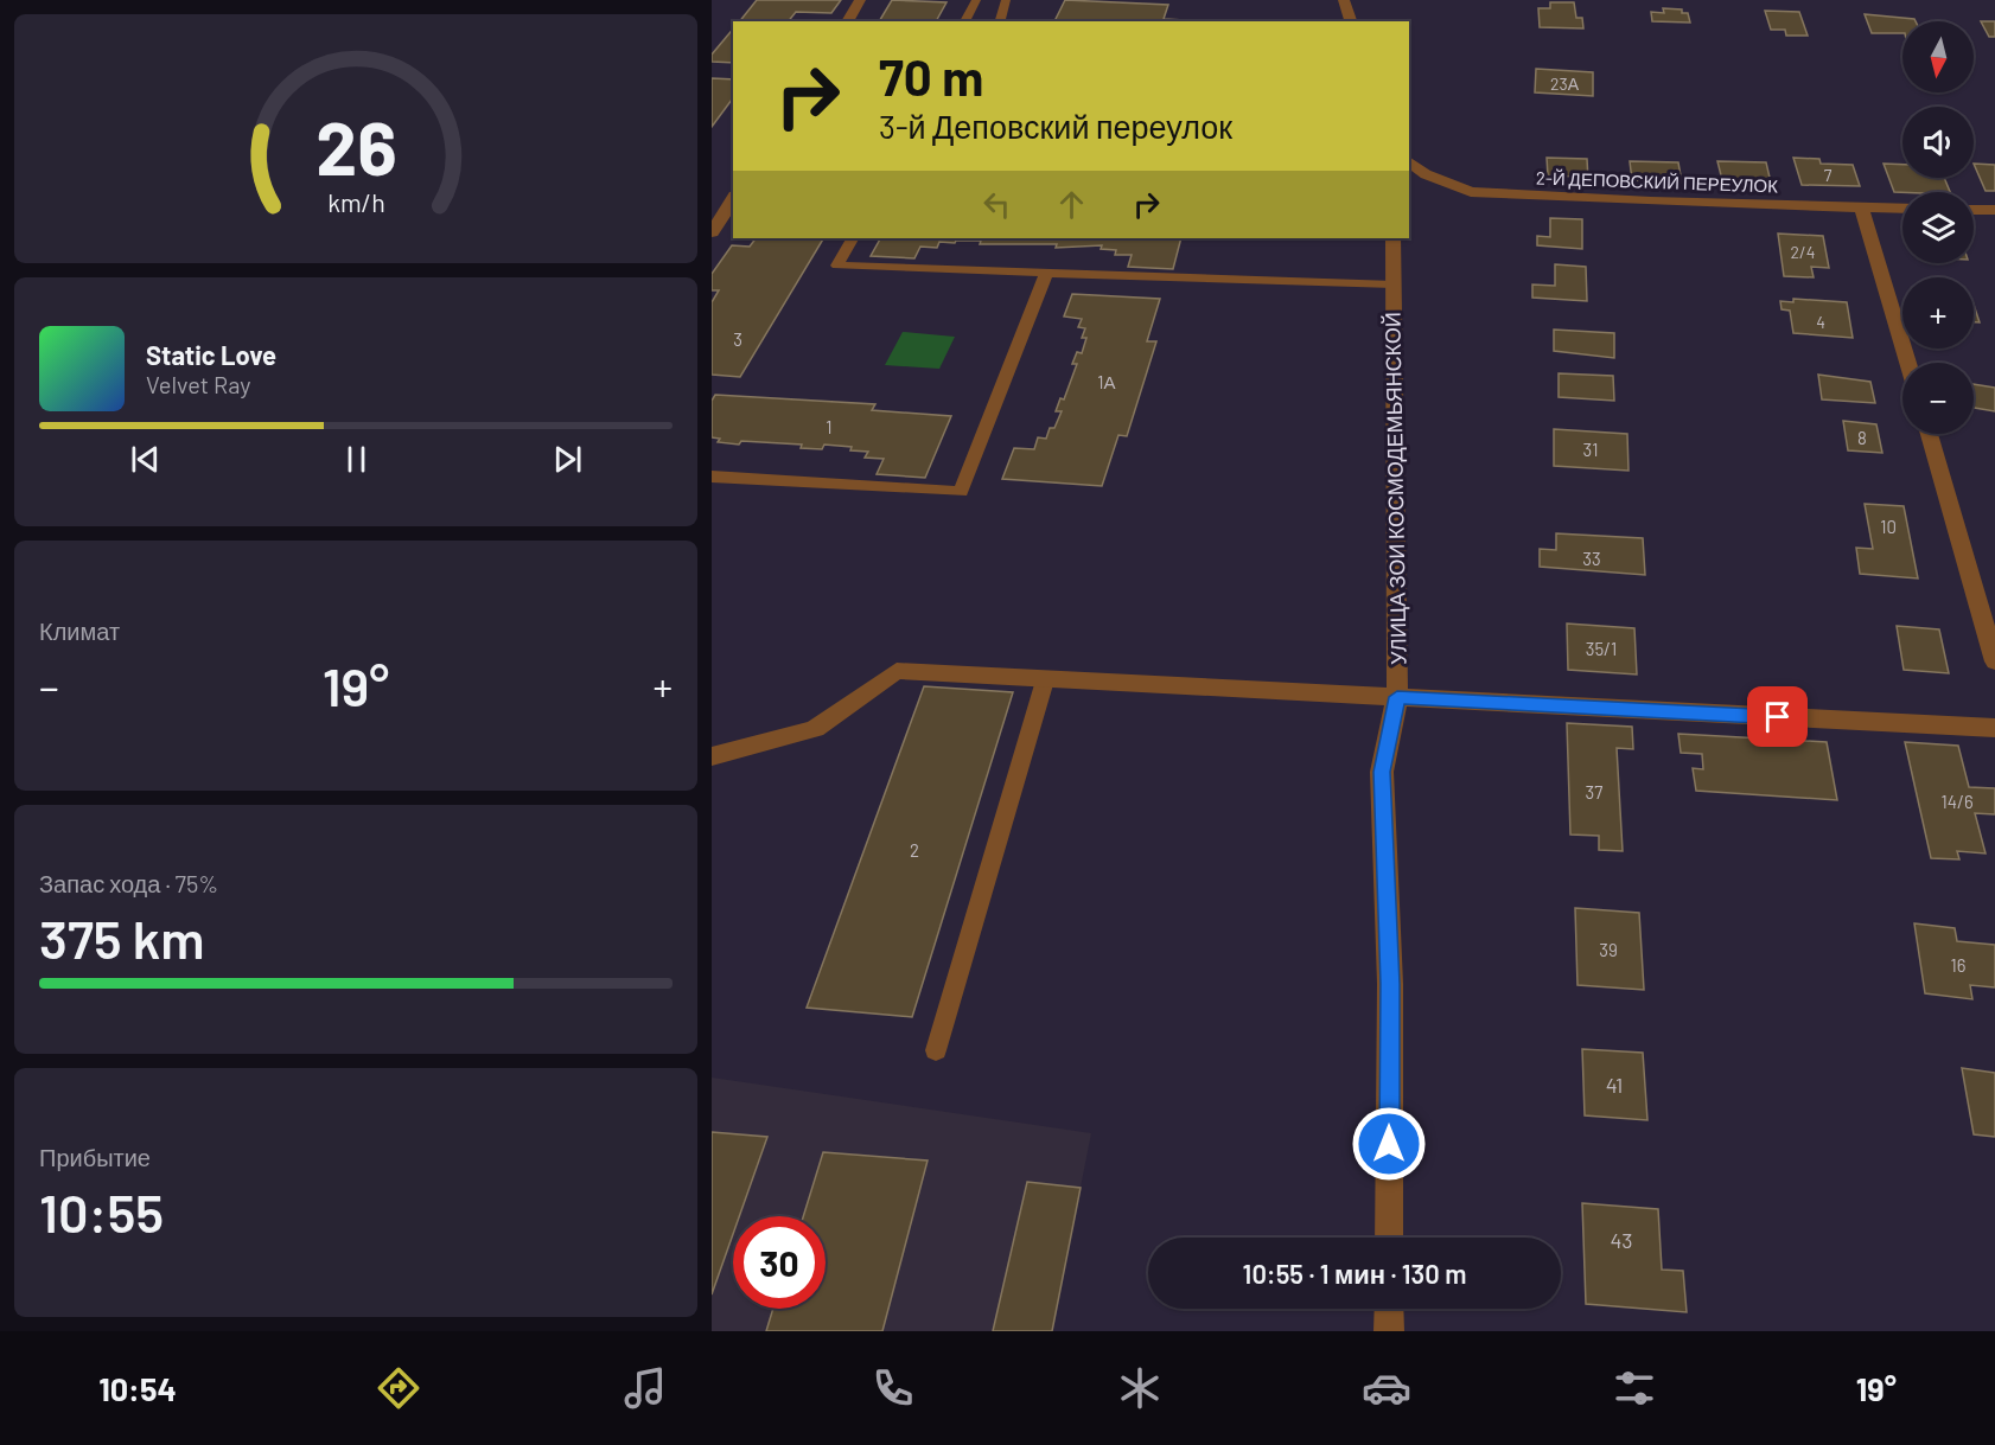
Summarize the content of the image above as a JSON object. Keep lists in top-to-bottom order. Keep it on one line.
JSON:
{"streets":{"street":["2-Й ДЕПОВСКИЙ ПЕРЕУЛОК","УЛИЦА ЗОИ КОСМОДЕМЬЯНСКОЙ"]},"house_numbers":["23А","7","2/4","4","3","1А","1","8","31","10","33","35/1","37","14/6","2","39","16","41","43"],"north":"bottom","page":{"map_buttons":["+","−"],"turn":["70 m","3-й Деповский переулок"],"song":["Static Love","Velvet Ray"],"tile":["Климат",["Запас хода · 75%","375 km"],["Прибытие","10:55"]],"heat":["−","19°","+"],"limit":"30","trip":"10:55 · 1 мин · 130 m","tabs":["10:54","19°"],"gauge":["26","km/h"]}}
